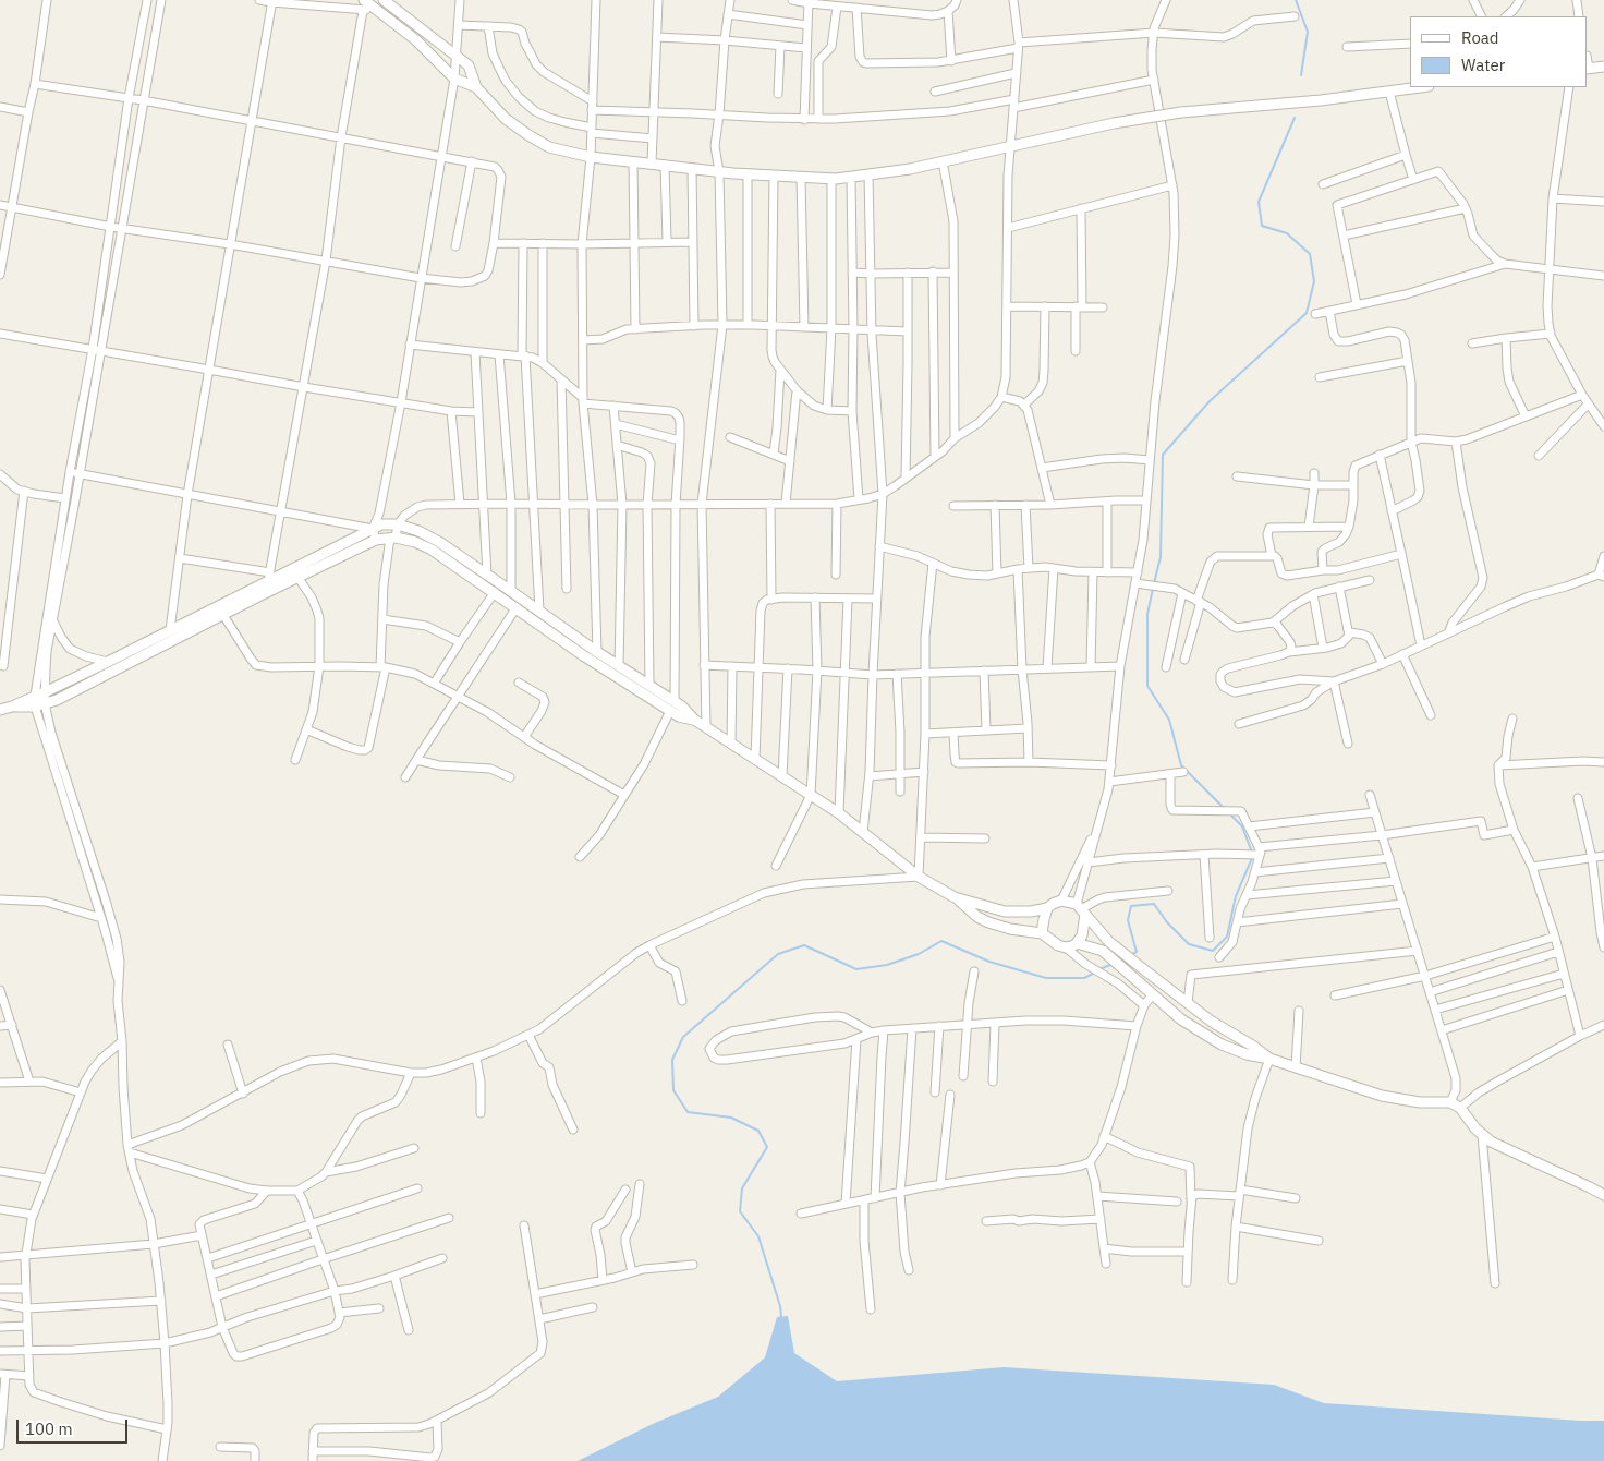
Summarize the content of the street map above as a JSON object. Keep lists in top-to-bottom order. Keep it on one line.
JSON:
{"legend":["Road","Water"],"scale_bar":"100 m"}
